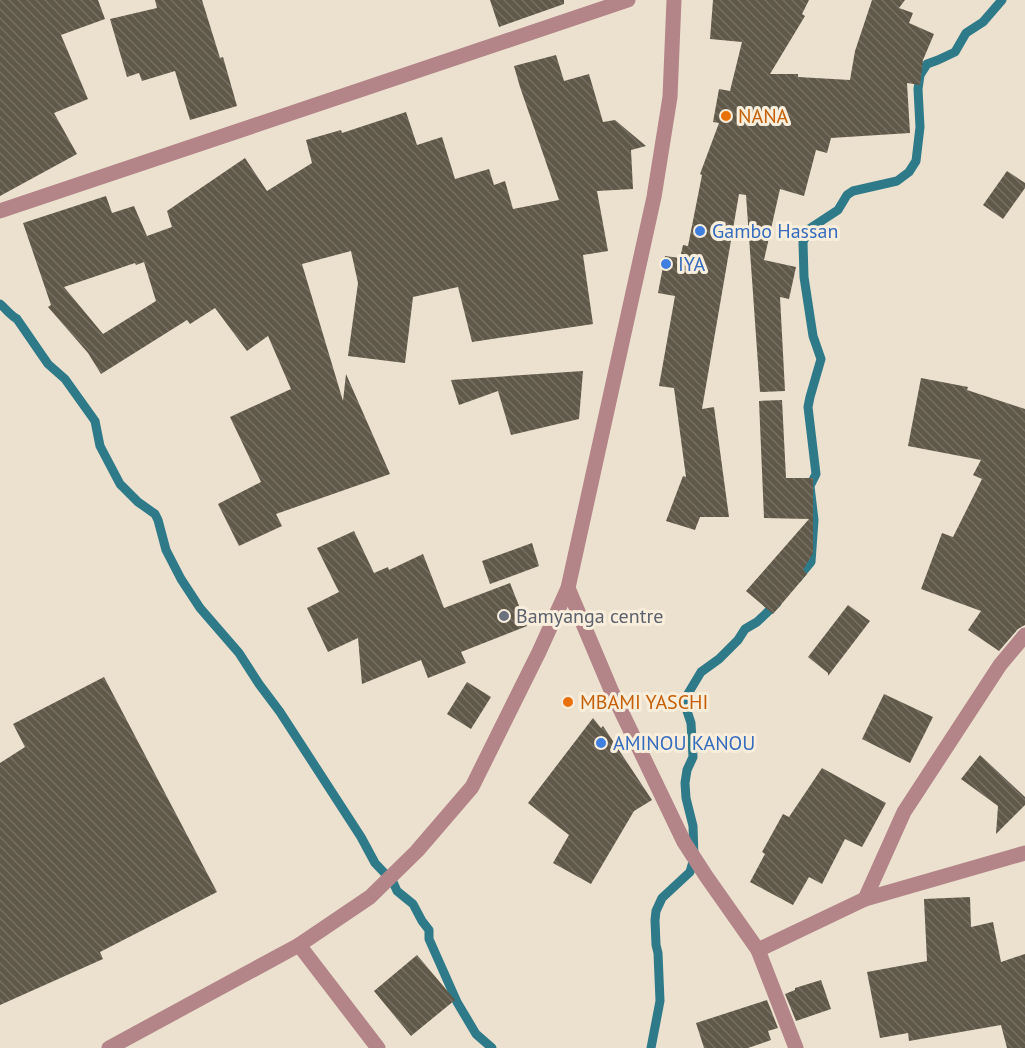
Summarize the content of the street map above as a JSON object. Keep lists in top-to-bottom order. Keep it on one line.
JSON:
{"places":["NANA","Gambo Hassan","IYA","Bamyanga centre","MBAMI YASCHI","AMINOU KANOU"]}
